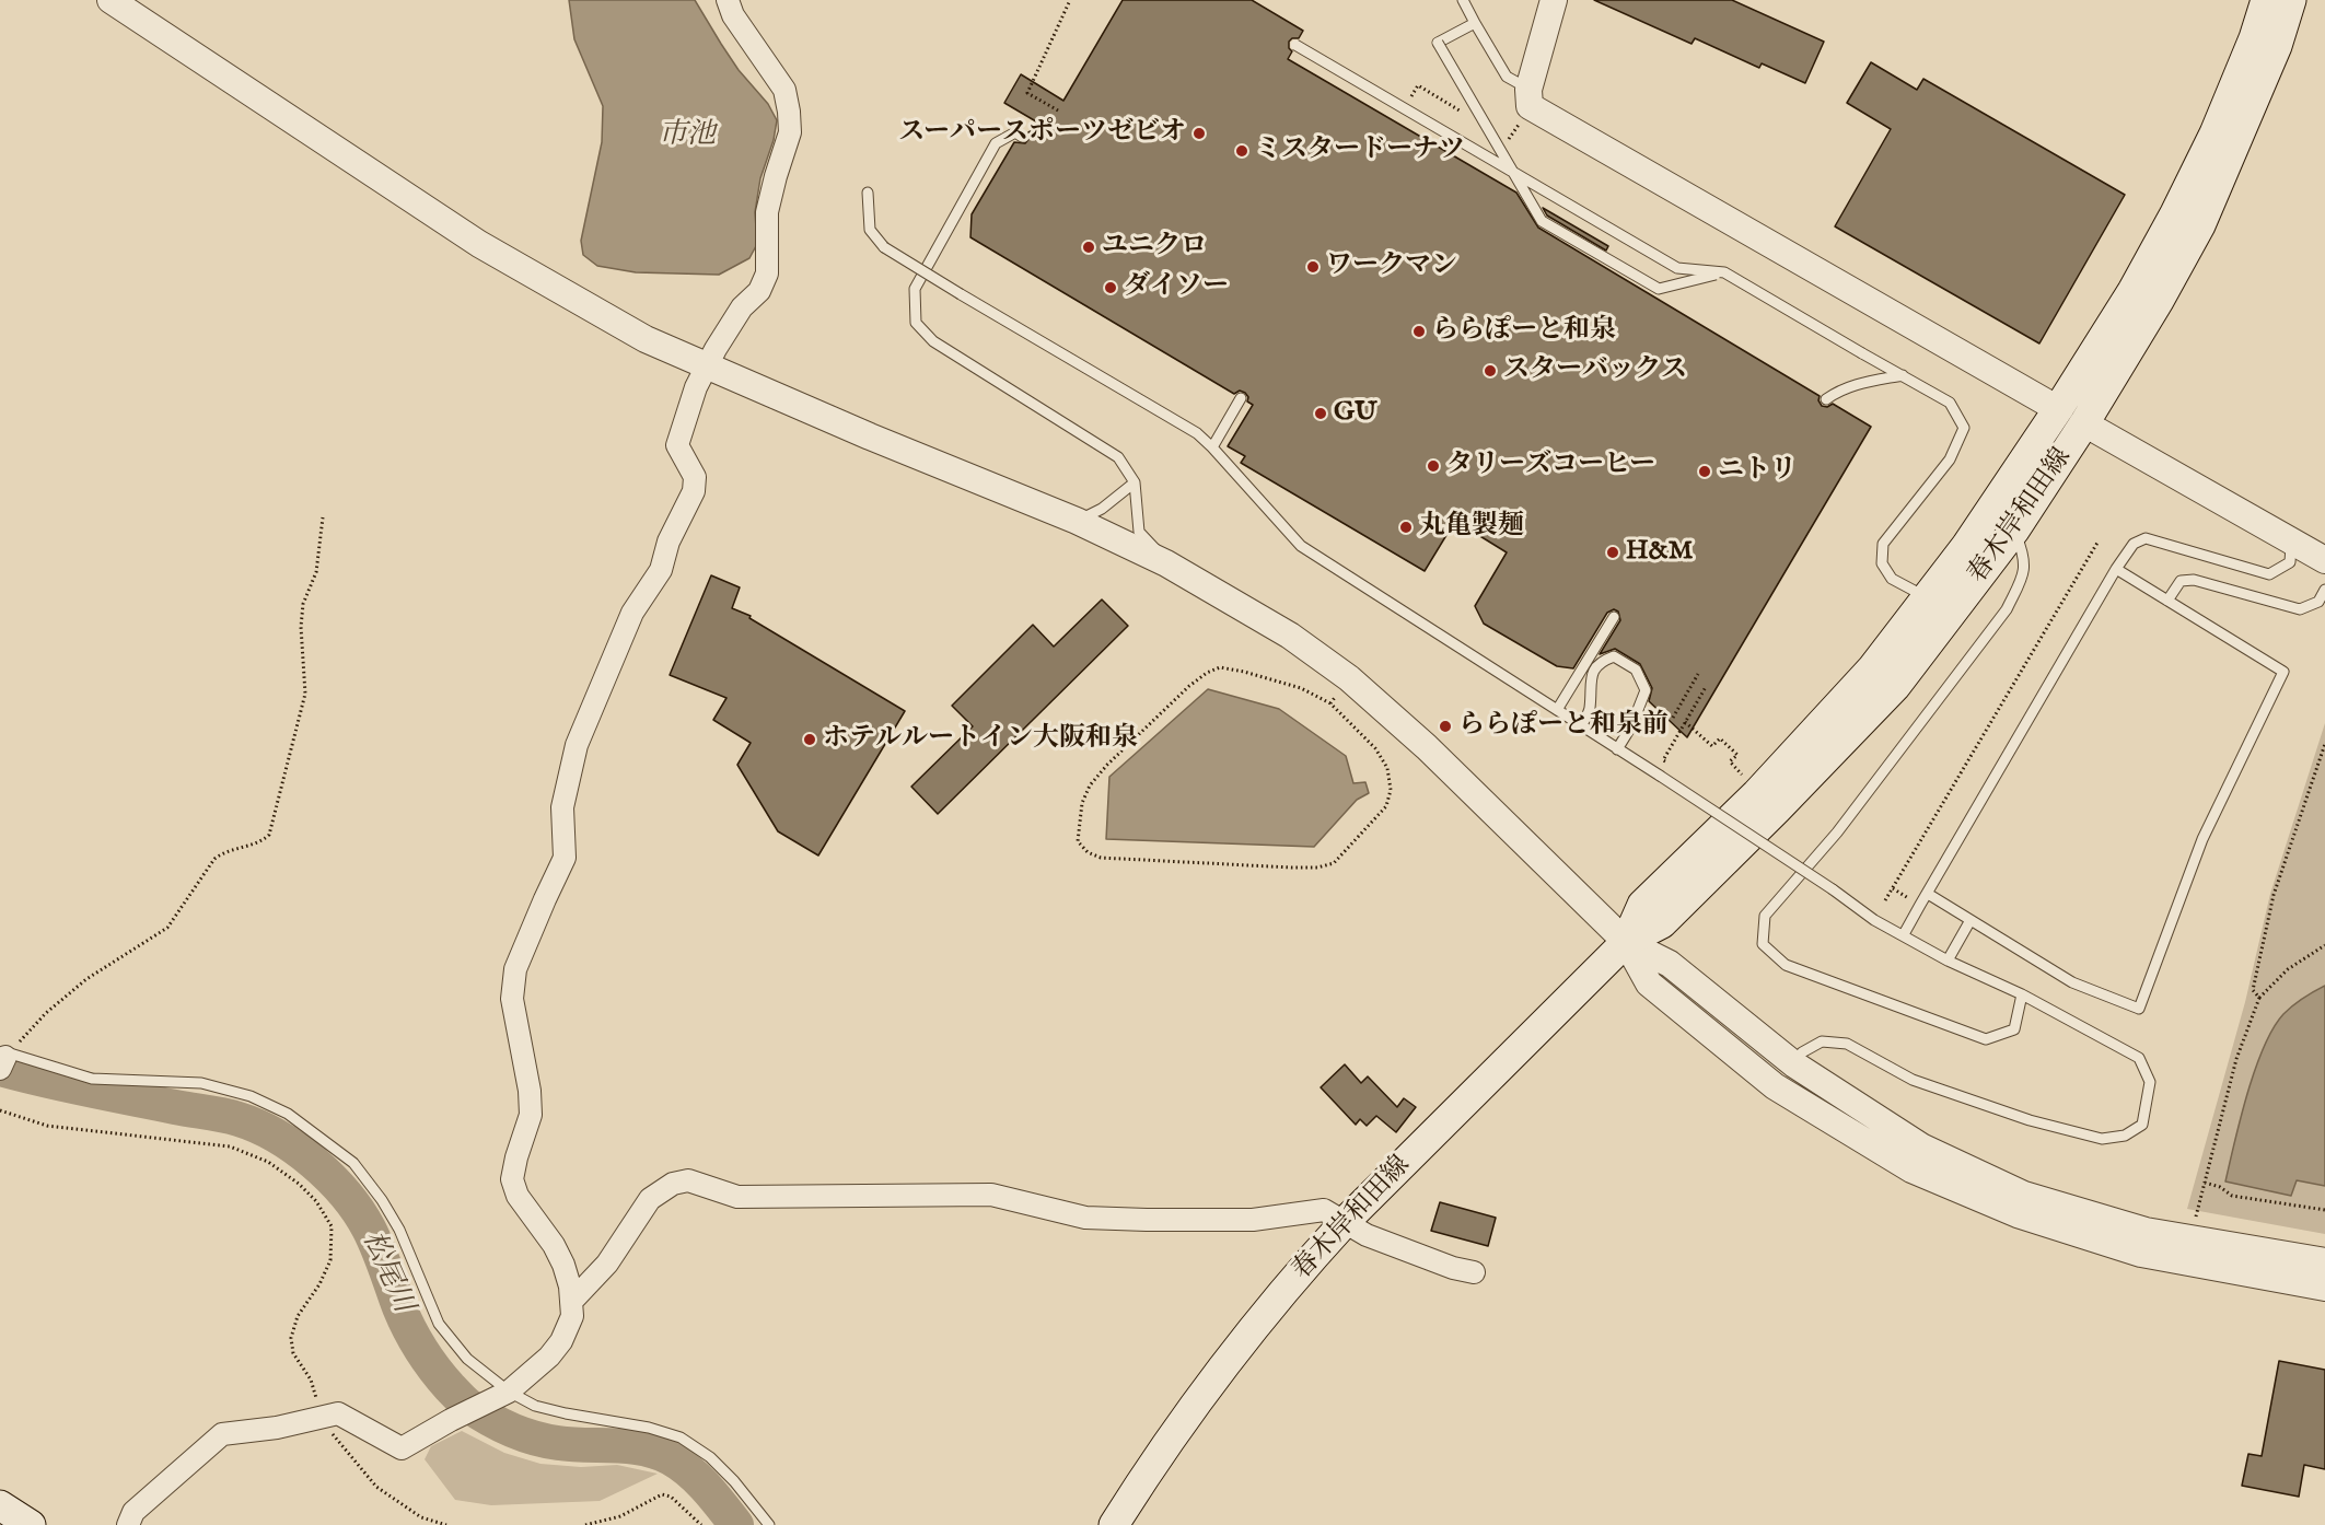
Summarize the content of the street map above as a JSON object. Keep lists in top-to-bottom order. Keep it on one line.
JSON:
{"streets":{"main road":["春木岸和田線"]},"water":["市池","松尾川"],"places":["スーパースポーツゼビオ","ミスタードーナツ","ユニクロ","ワークマン","ダイソー","ららぽーと和泉","スターバックス","GU","タリーズコーヒー","ニトリ","丸亀製麺","H&M","ららぽーと和泉前","ホテルルートイン大阪和泉"]}
